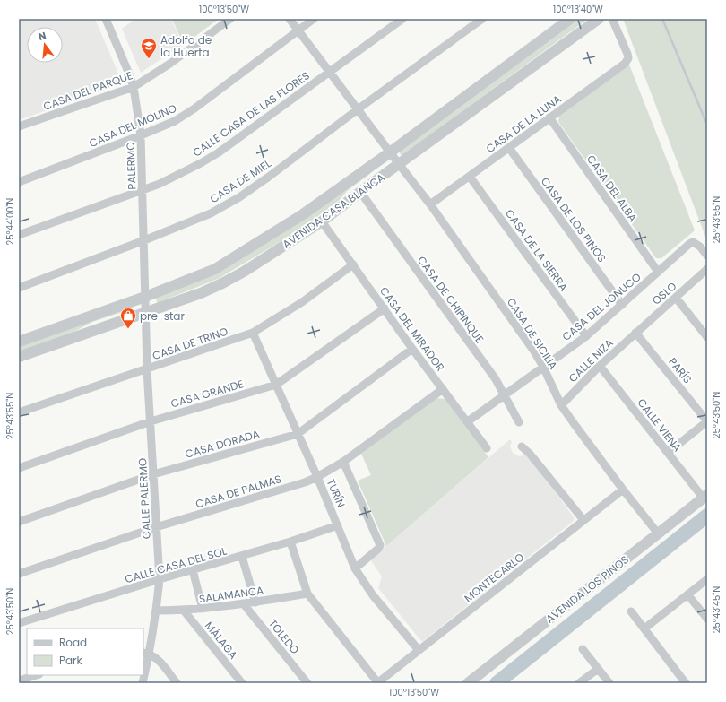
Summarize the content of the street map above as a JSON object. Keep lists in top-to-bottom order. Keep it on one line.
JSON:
{"streets":{"street":["CASA DEL PARQUE","CALLE CASA DE LAS FLORES","CASA DE LA LUNA","CASA DEL MOLINO","PALERMO","CASA DE MIEL","CASA DEL ALBA","AVENIDA CASA BLANCA","CASA DE LOS PINOS","CASA DE LA SIERRA","OSLO","CASA DE CHIPINQUE","CASA DEL JONUCO","CASA DEL MIRADOR","CASA DE SICILIA","CASA DE TRINO","CALLE NIZA","PARÍS","CASA GRANDE","CALLE VIENA","CASA DORADA","CASA DE PALMAS","TURÍN","CALLE PALERMO","CALLE CASA DEL SOL","MONTECARLO","AVENIDA LOS PINOS","SALAMANCA","TOLEDO","MÁLAGA"]},"crossings":[["CASA DEL PARQUE","PALERMO"],["CALLE CASA DE LAS FLORES","PALERMO"],["CALLE CASA DE LAS FLORES","CASA DE SICILIA"],["CASA DE LA LUNA","CASA DEL ALBA"],["CASA DE LA LUNA","CASA DE LOS PINOS"],["CASA DE LA LUNA","CASA DE LA SIERRA"],["CASA DE LA LUNA","CASA DE SICILIA"],["CASA DEL MOLINO","PALERMO"],["CASA DEL MOLINO","CASA DE SICILIA"],["PALERMO","CASA DE MIEL"],["PALERMO","AVENIDA CASA BLANCA"],["PALERMO","CALLE PALERMO"],["CASA DE MIEL","CASA DE SICILIA"],["CASA DEL ALBA","CASA DEL JONUCO"],["AVENIDA CASA BLANCA","CASA DE CHIPINQUE"],["AVENIDA CASA BLANCA","CASA DEL MIRADOR"],["AVENIDA CASA BLANCA","CASA DE SICILIA"],["AVENIDA CASA BLANCA","CALLE PALERMO"],["CASA DE LOS PINOS","CASA DEL JONUCO"],["CASA DE LA SIERRA","CASA DEL JONUCO"],["OSLO","CALLE NIZA"],["OSLO","PARÍS"],["CASA DE CHIPINQUE","CASA DEL JONUCO"],["CASA DEL JONUCO","CASA DEL MIRADOR"],["CASA DEL JONUCO","CASA DE SICILIA"],["CASA DEL MIRADOR","CASA DE TRINO"],["CASA DEL MIRADOR","CASA GRANDE"],["CASA DEL MIRADOR","CASA DORADA"],["CASA DEL MIRADOR","CASA DE PALMAS"],["CASA DE SICILIA","CALLE NIZA"],["CASA DE SICILIA","MONTECARLO"],["CASA DE SICILIA","AVENIDA LOS PINOS"],["CASA DE TRINO","TURÍN"],["CASA DE TRINO","CALLE PALERMO"],["CALLE NIZA","PARÍS"],["CALLE NIZA","CALLE VIENA"],["CASA GRANDE","TURÍN"],["CASA GRANDE","CALLE PALERMO"],["CALLE VIENA","AVENIDA LOS PINOS"],["CASA DORADA","TURÍN"],["CASA DORADA","CALLE PALERMO"],["CASA DE PALMAS","TURÍN"],["CASA DE PALMAS","CALLE PALERMO"],["TURÍN","CALLE CASA DEL SOL"],["TURÍN","MONTECARLO"],["CALLE PALERMO","CALLE CASA DEL SOL"],["CALLE PALERMO","SALAMANCA"],["CALLE CASA DEL SOL","MÁLAGA"],["SALAMANCA","TOLEDO"],["SALAMANCA","MÁLAGA"]],"places":{"school or university":["Adolfo de la Huerta"],"shop":["pre-star"]},"legend":["Road","Park"],"north":"top","coordinates":["100°13'50\"W","100°13'40\"W","25°43'55\"N","25°44'00\"N","25°43'50\"N","25°43'45\"N"]}
